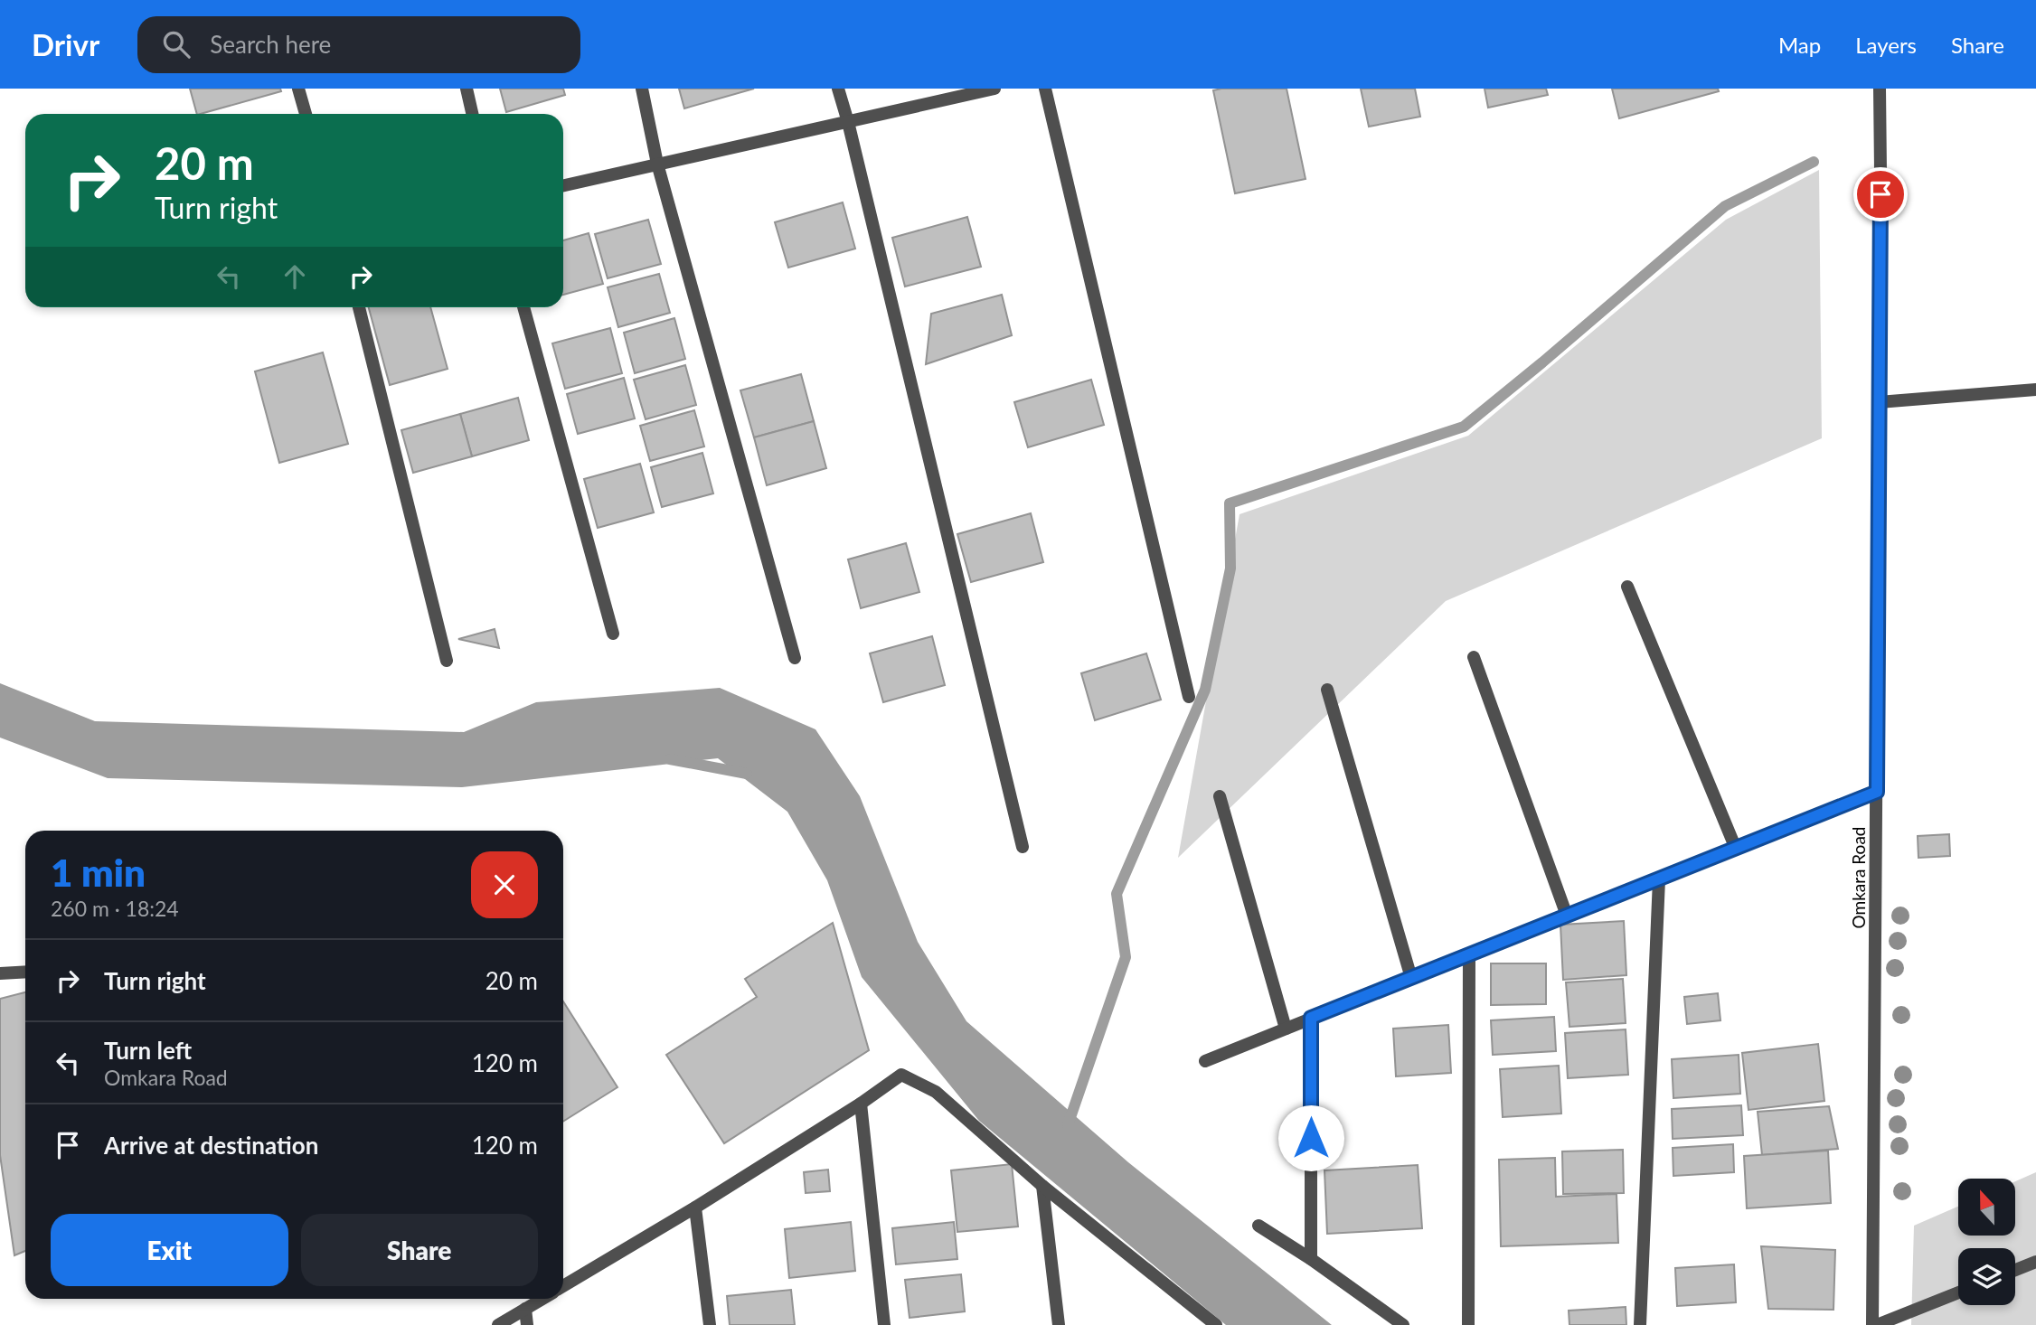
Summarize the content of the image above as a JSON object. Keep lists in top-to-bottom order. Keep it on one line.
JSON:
{"streets":{"street":["Omkara Road"]},"north":"top","page":{"header":"Drivr","search":"Search here","nav":["Map","Layers","Share"],"turn":["20 m","Turn right"],"heading":["1 min","260 m · 18:24"],"list":[{"name":"Turn right","value":"20 m"},{"name":"Turn left","note":"Omkara Road","value":"120 m"},{"name":"Arrive at destination","value":"120 m"}],"buttons":["Exit","Share"]}}
